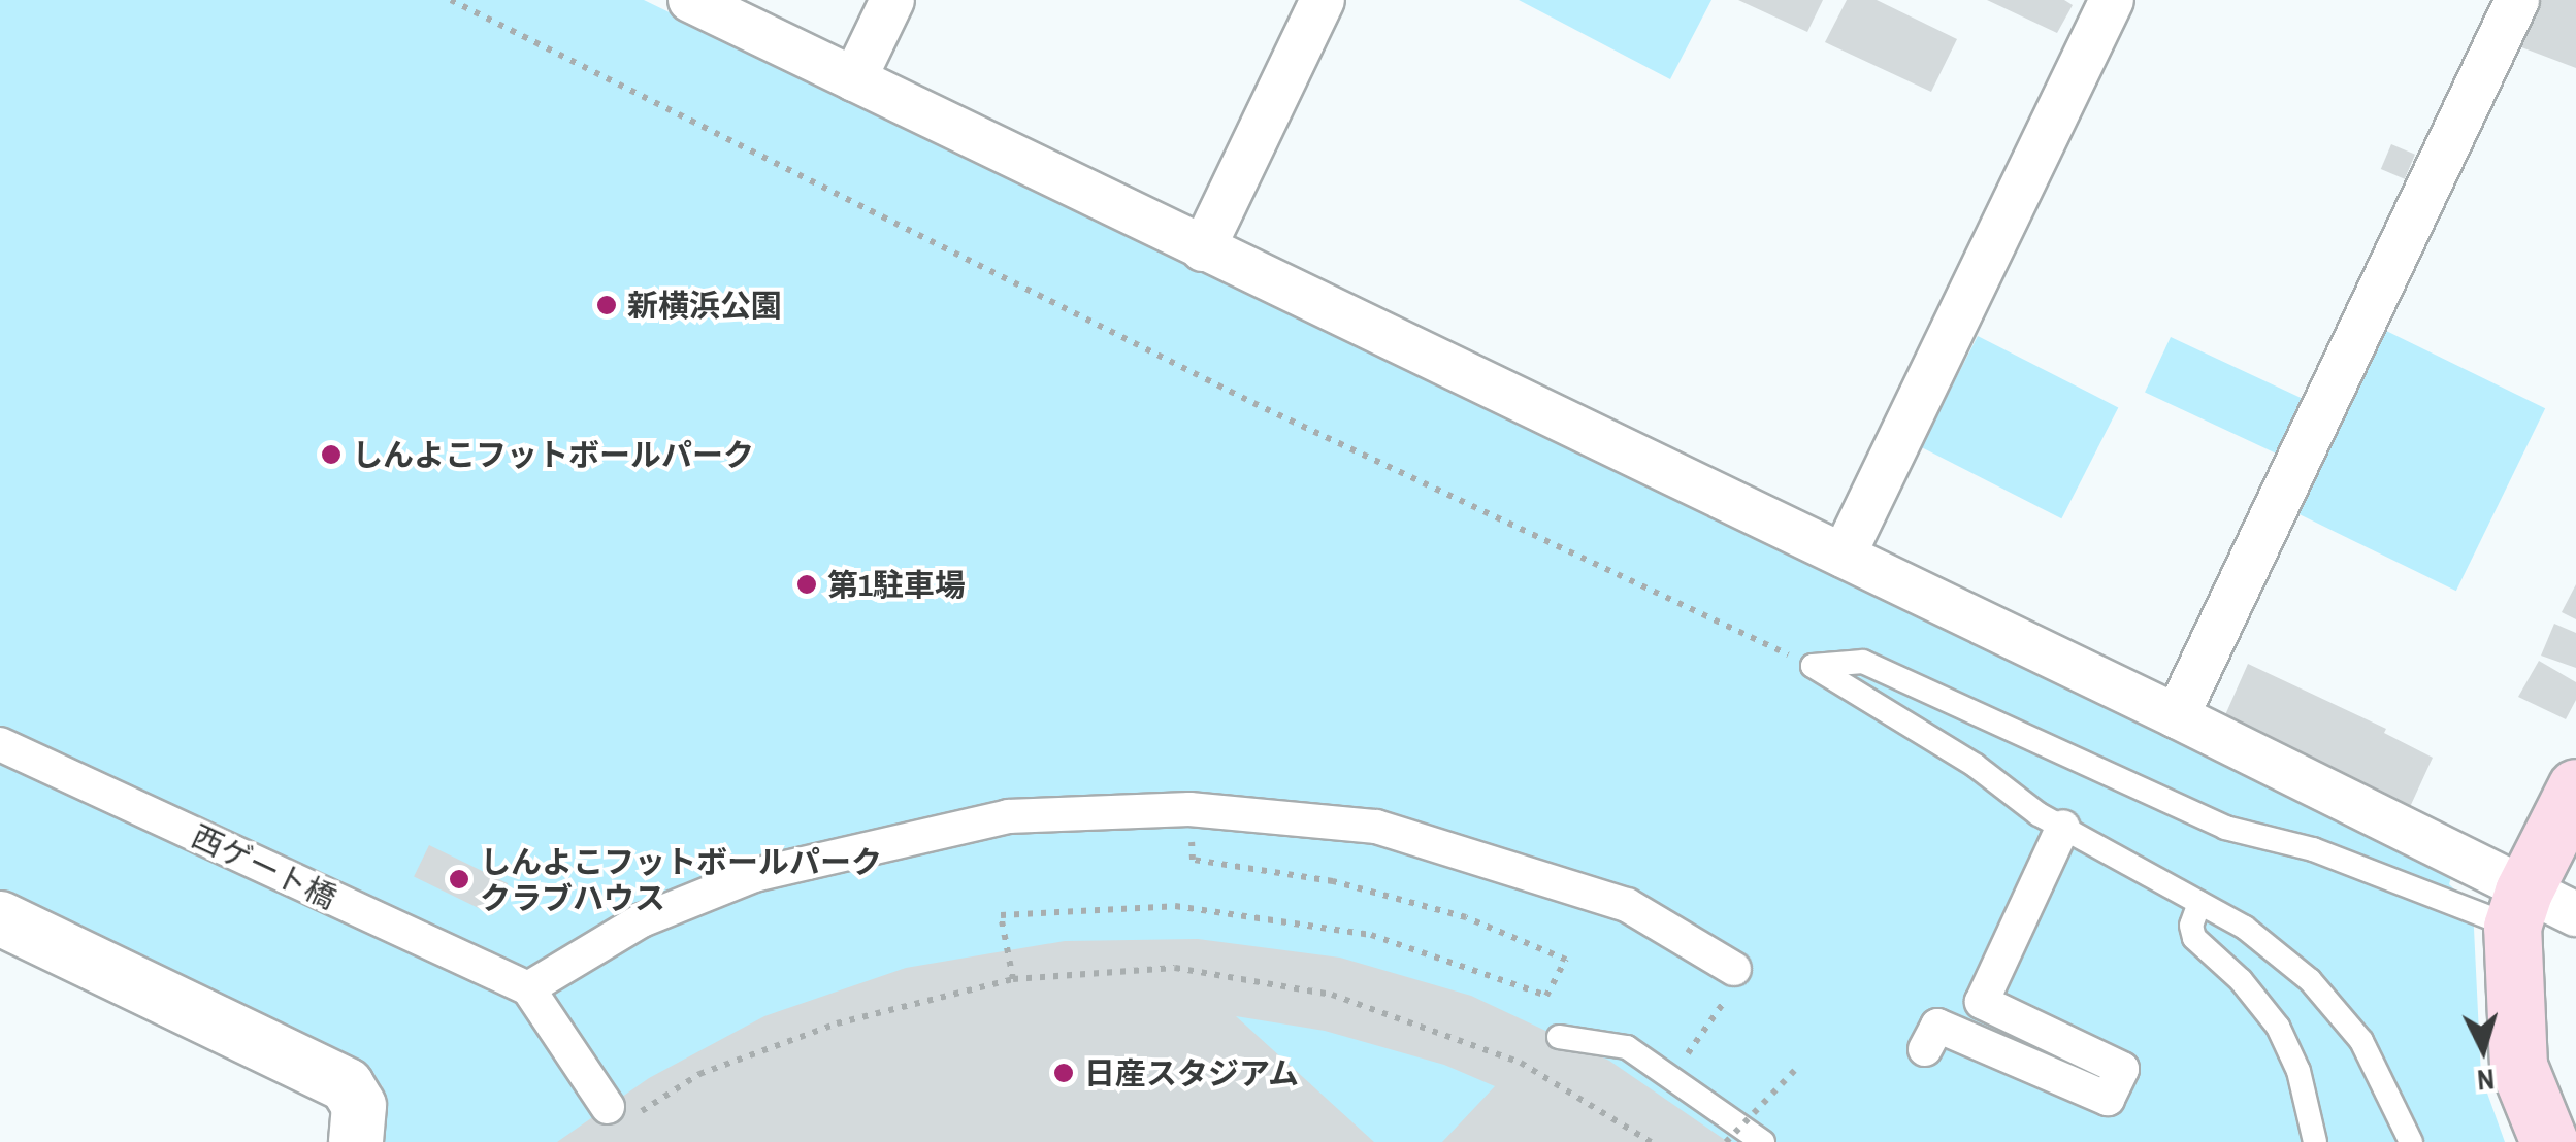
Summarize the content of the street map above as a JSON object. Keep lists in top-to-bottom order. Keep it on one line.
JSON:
{"streets":{"street":["西ゲート橋"]},"places":["新横浜公園","しんよこフットボールパーク","第1駐車場","しんよこフットボールパーク クラブハウス","日産スタジアム"],"north":"bottom"}
